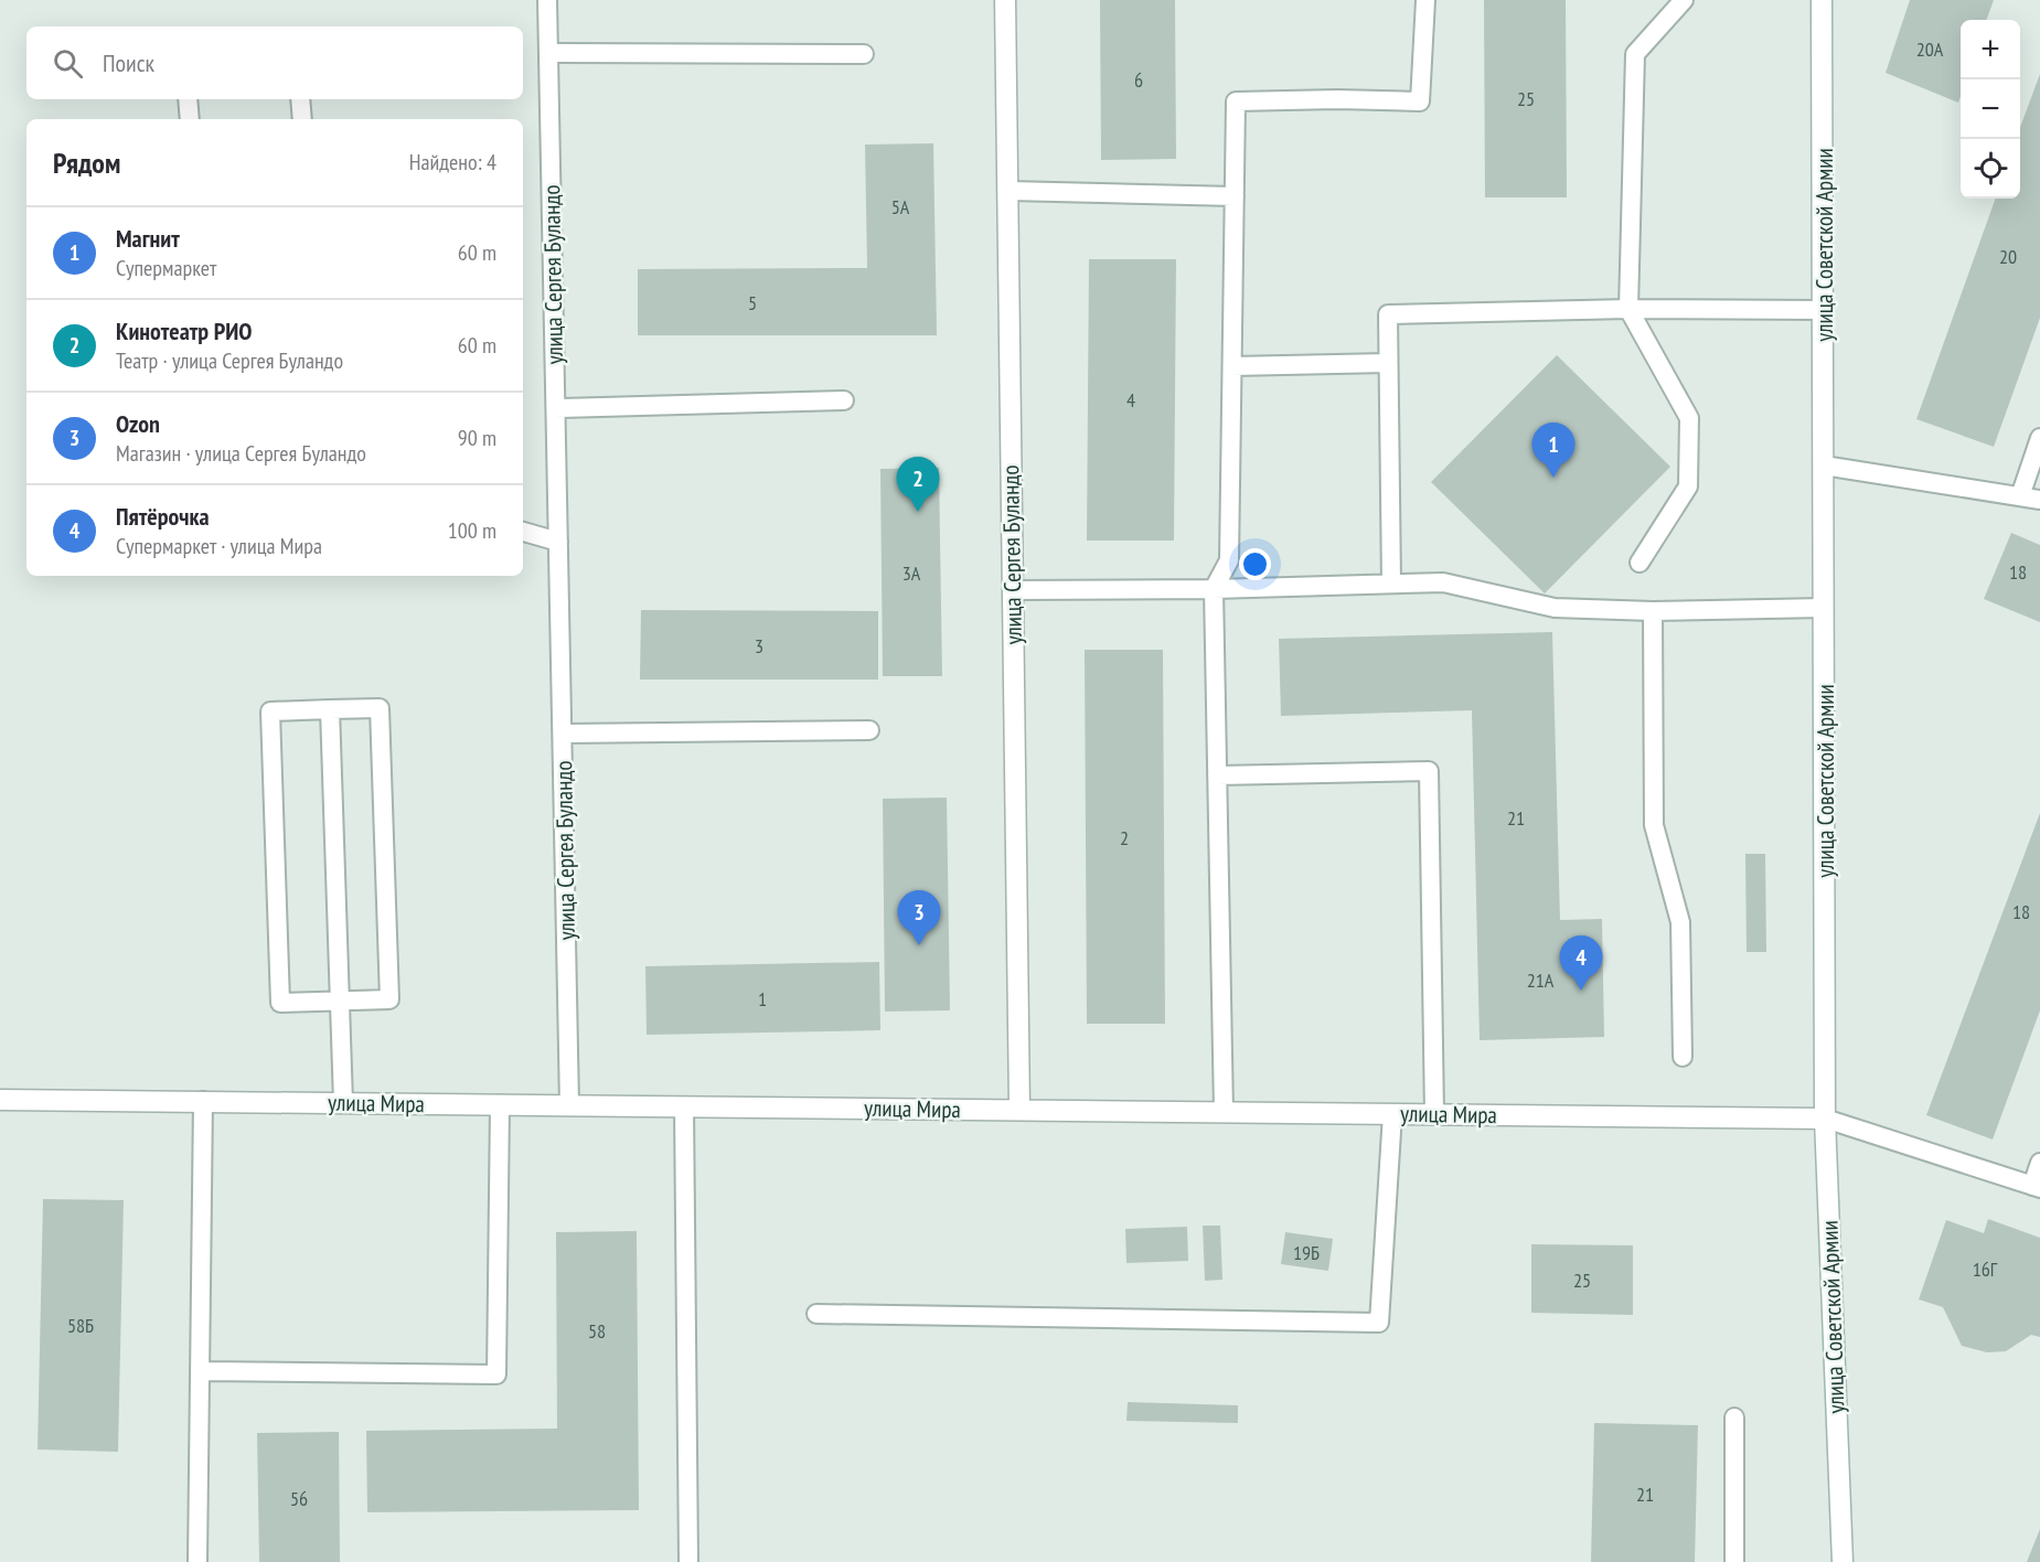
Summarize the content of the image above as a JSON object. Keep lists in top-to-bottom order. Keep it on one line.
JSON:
{"streets":{"street":["улица Советской Армии","улица Сергея Буландо","улица Мира"]},"crossings":[["улица Советской Армии","улица Мира"],["улица Сергея Буландо","улица Мира"]],"house_numbers":["20А","6","25","5А","20","5","4","18","3А","3","21","2","18","21А","1","19Б","16Г","25","58Б","58","21","56"],"page":{"map_buttons":["+","−"],"search":"Поиск","heading":["Рядом","Найдено: 4"],"list":[{"mark":"1","name":"Магнит","note":"Супермаркет","value":"60 m"},{"mark":"2","name":"Кинотеатр РИО","note":"Театр · улица Сергея Буландо","value":"60 m"},{"mark":"3","name":"Ozon","note":"Магазин · улица Сергея Буландо","value":"90 m"},{"mark":"4","name":"Пятёрочка","note":"Супермаркет · улица Мира","value":"100 m"}],"pins":["1","2","3","4"]}}
